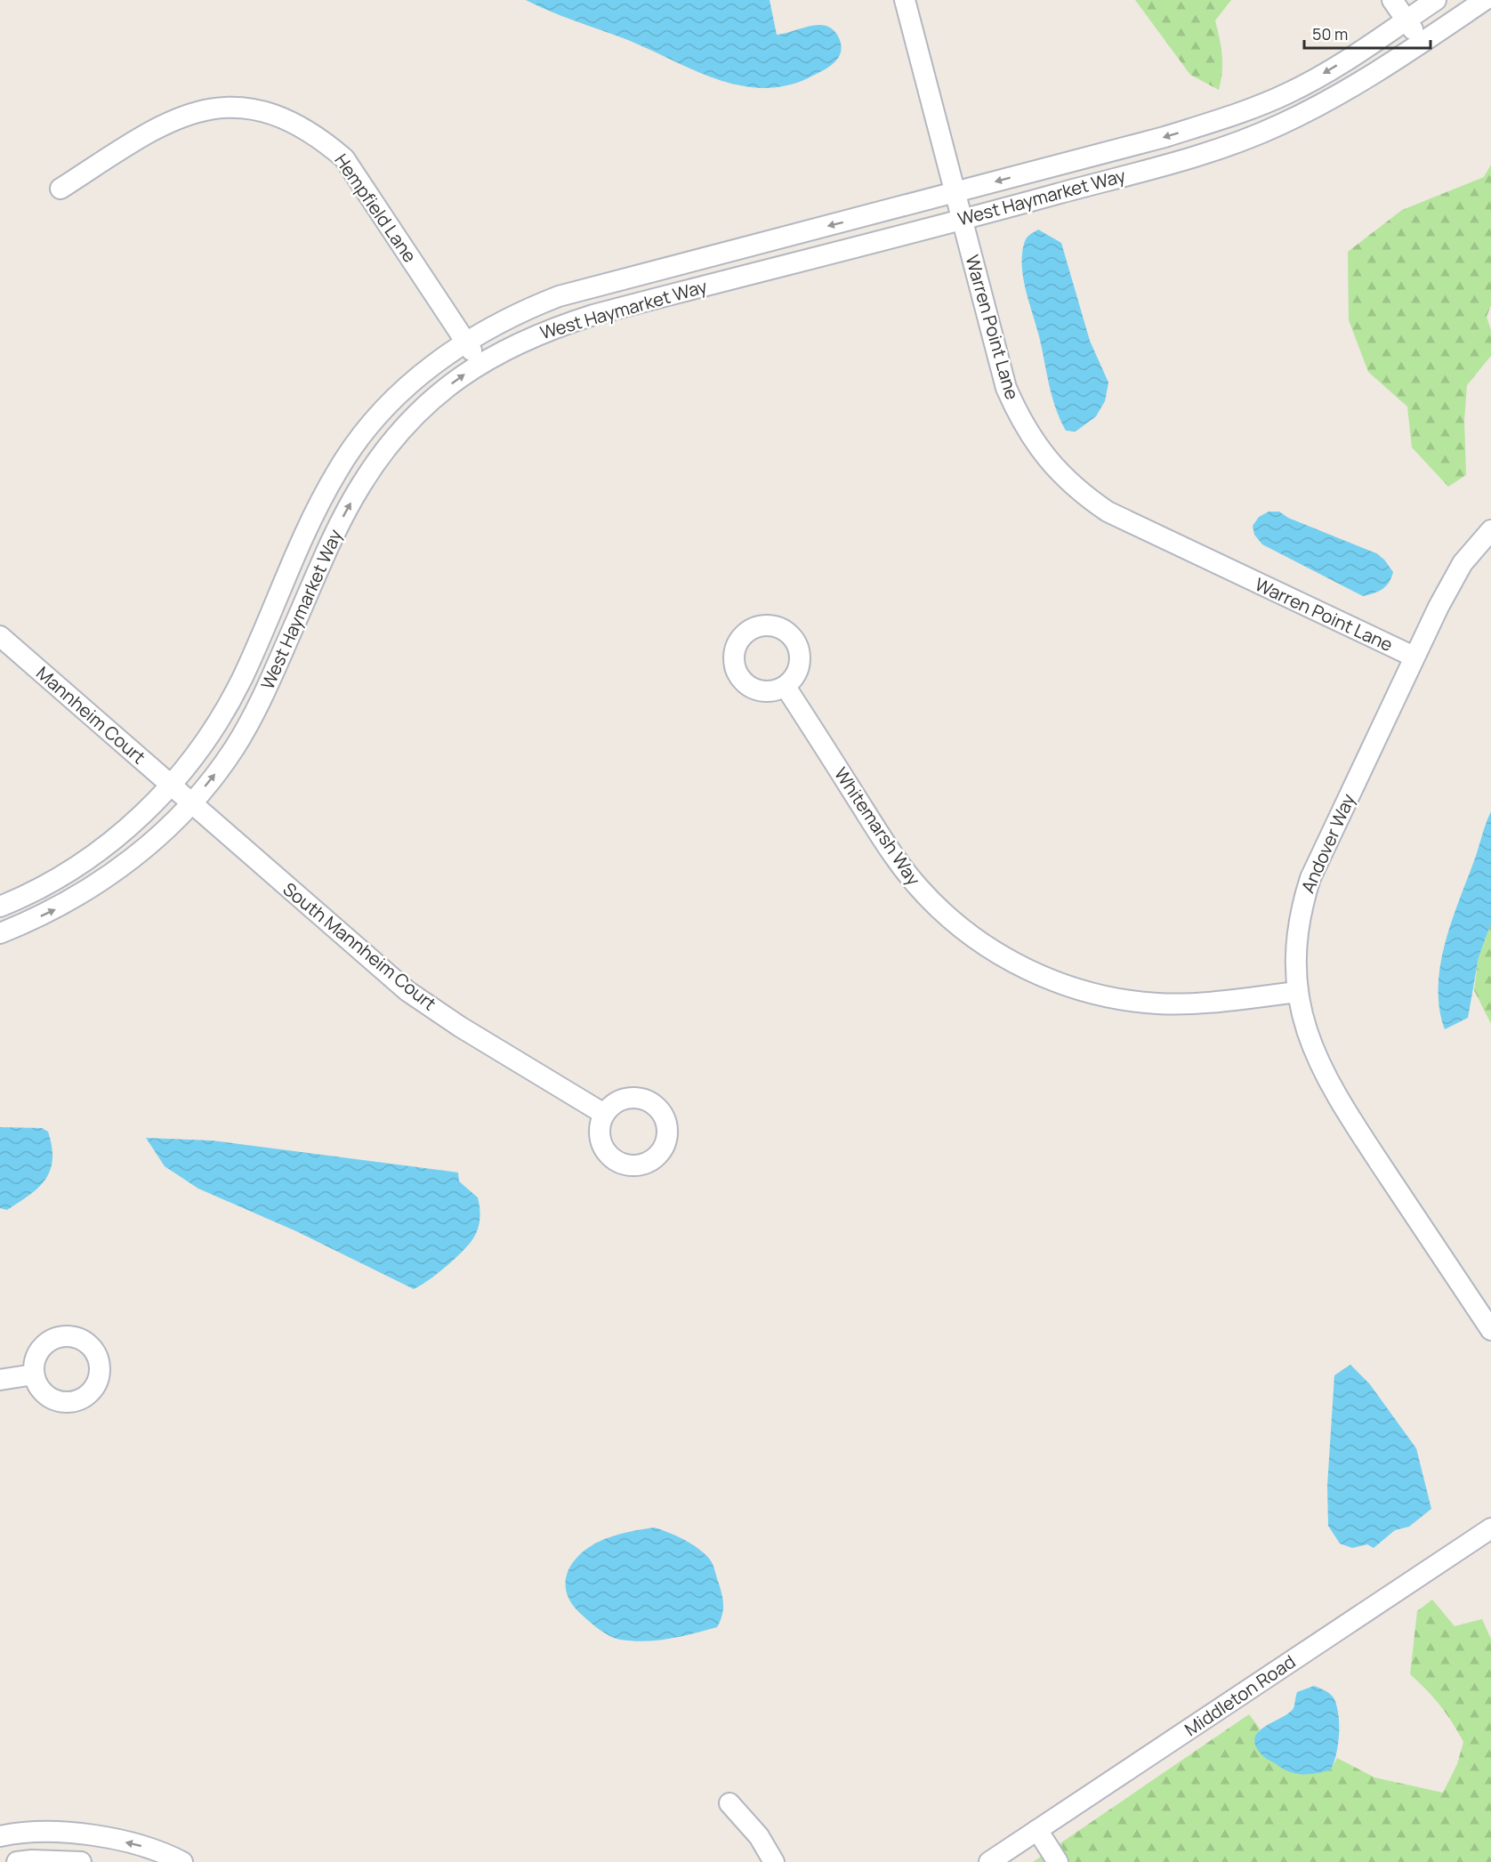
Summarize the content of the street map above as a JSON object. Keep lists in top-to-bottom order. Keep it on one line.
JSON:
{"streets":{"street":["West Haymarket Way","Hempfield Lane","Warren Point Lane","Mannheim Court","Whitemarsh Way","Andover Way","South Mannheim Court","Middleton Road"]},"crossings":[["West Haymarket Way","Hempfield Lane"],["West Haymarket Way","Warren Point Lane"],["West Haymarket Way","Mannheim Court"],["West Haymarket Way","South Mannheim Court"],["Warren Point Lane","Andover Way"],["Mannheim Court","South Mannheim Court"],["Whitemarsh Way","Andover Way"]],"scale_bar":"50 m"}
